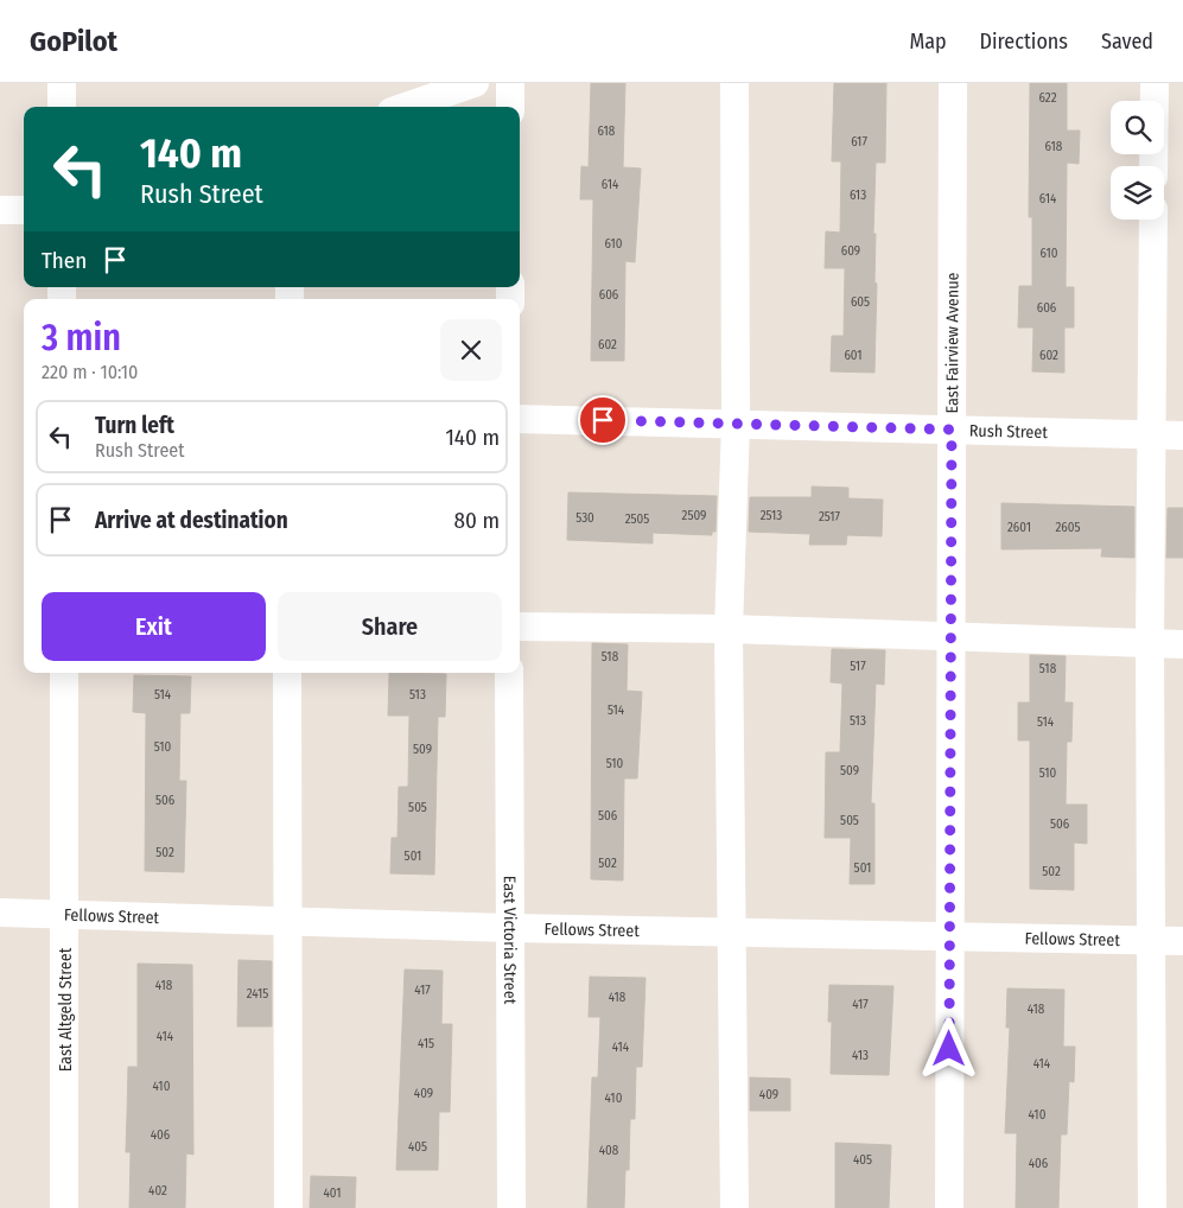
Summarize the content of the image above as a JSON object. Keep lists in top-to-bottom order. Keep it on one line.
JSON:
{"streets":{"street":["East Fairview Avenue","Rush Street","Fellows Street","East Victoria Street","East Altgeld Street"]},"crossings":[["East Fairview Avenue","Rush Street"],["East Fairview Avenue","Fellows Street"],["Fellows Street","East Victoria Street"],["Fellows Street","East Altgeld Street"]],"house_numbers":["622","618","617","618","614","613","614","610","609","610","606","605","606","602","601","602","2509","2513","2517","530","2505","2601","2605","518","517","518","514","513","514","513","514","510","509","510","509","510","506","505","506","505","506","502","501","502","501","502","418","417","2415","418","417","418","414","415","414","413","414","410","409","409","410","410","406","405","408","405","406","402","401"],"page":{"header":"GoPilot","nav":["Map","Directions","Saved"],"turn":["140 m","Rush Street"],"then":"Then","heading":["3 min","220 m · 10:10"],"list":[{"name":"Turn left","note":"Rush Street","value":"140 m"},{"name":"Arrive at destination","value":"80 m"}],"buttons":["Exit","Share"]}}
